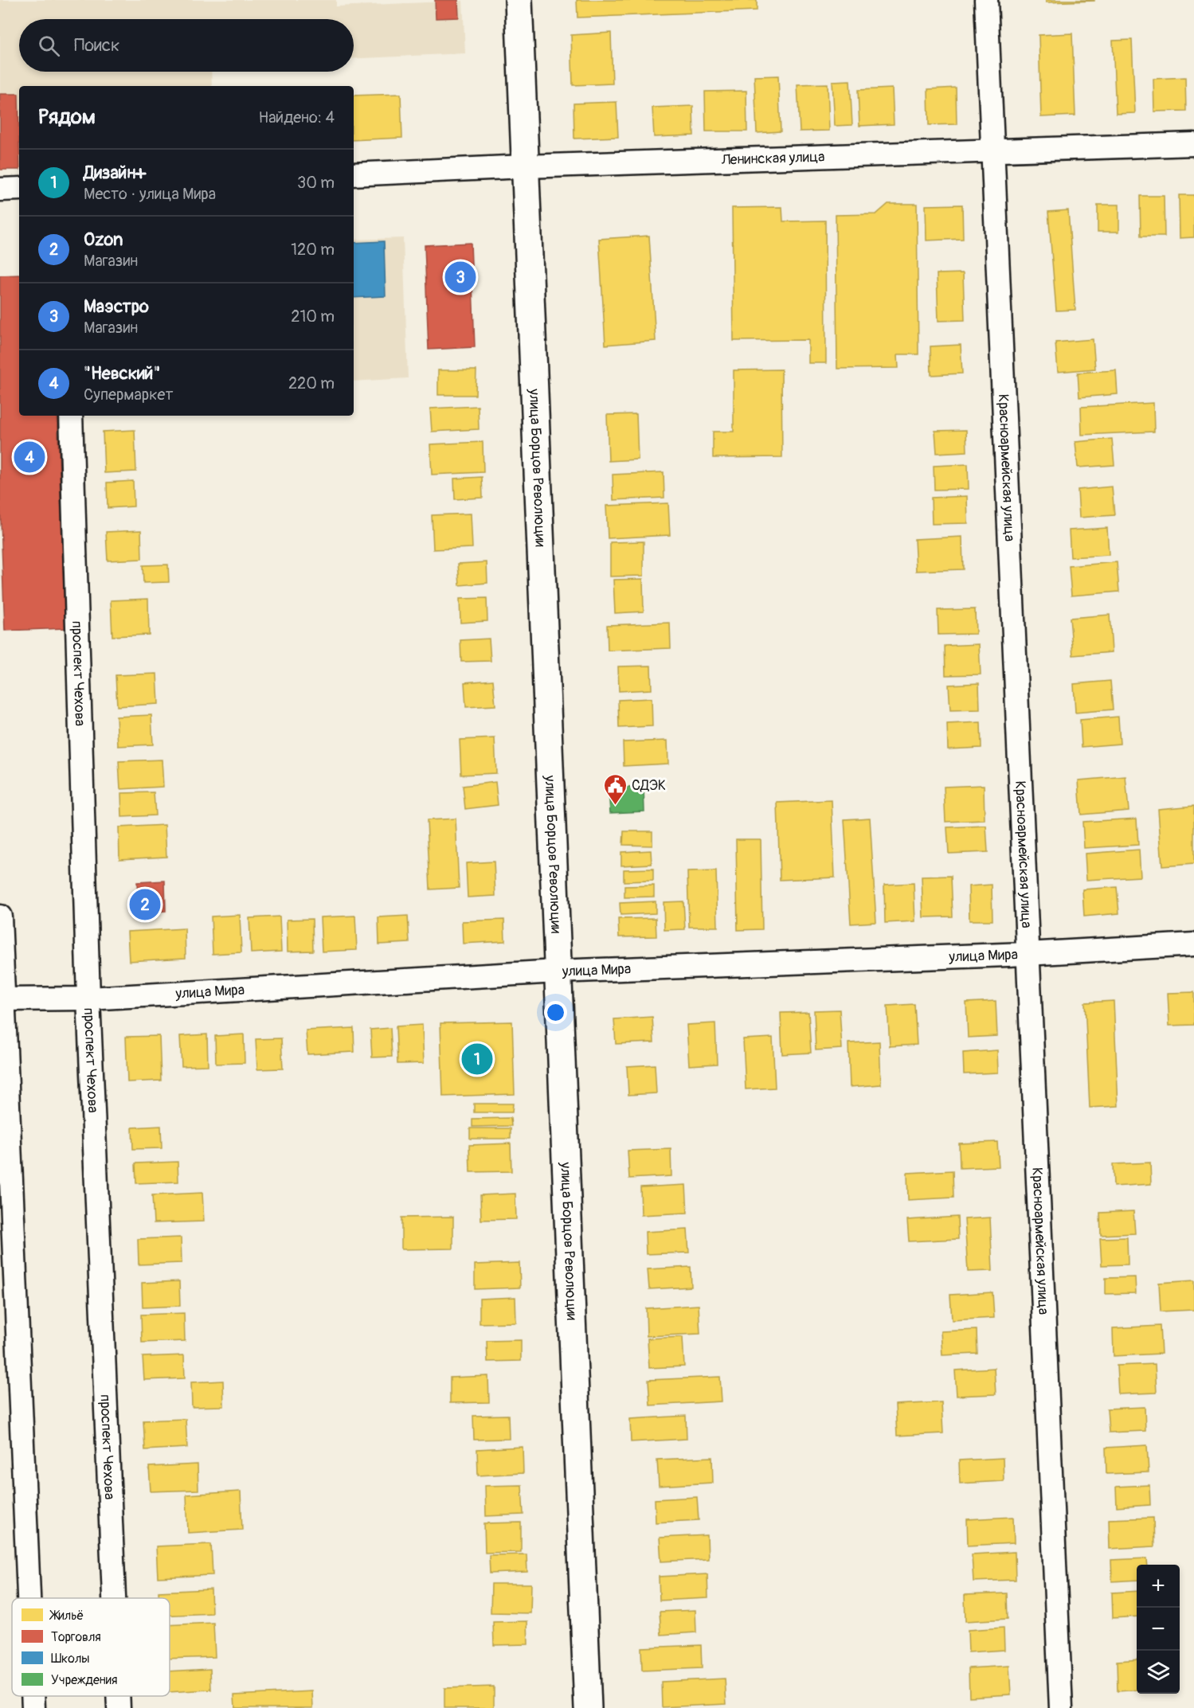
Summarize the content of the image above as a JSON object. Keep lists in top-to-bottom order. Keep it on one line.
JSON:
{"streets":{"main road":["улица Борцов Революции"],"street":["Ленинская улица","Красноармейская улица","проспект Чехова","улица Мира"]},"crossings":[["Ленинская улица","улица Борцов Революции"],["Ленинская улица","Красноармейская улица"],["улица Борцов Революции","улица Мира"],["Красноармейская улица","улица Мира"],["проспект Чехова","улица Мира"]],"places":{"public building":["СДЭК"]},"legend":["Жильё","Торговля","Школы","Учреждения"],"page":{"search":"Поиск","heading":["Рядом","Найдено: 4"],"list":[{"mark":"1","name":"Дизайн+","note":"Место · улица Мира","value":"30 m"},{"mark":"2","name":"Ozon","note":"Магазин","value":"120 m"},{"mark":"3","name":"Маэстро","note":"Магазин","value":"210 m"},{"mark":"4","name":"\"Невский\"","note":"Супермаркет","value":"220 m"}],"pins":["3","4","2","1"],"map_buttons":["+","−"]}}
